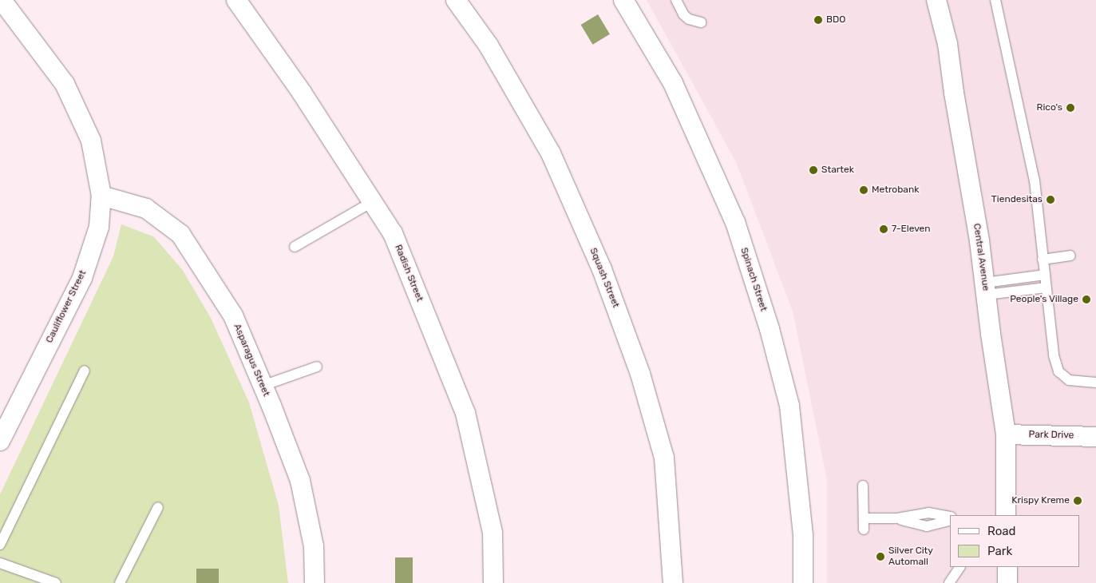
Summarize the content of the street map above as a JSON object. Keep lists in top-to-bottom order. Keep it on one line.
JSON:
{"streets":{"street":["Central Avenue","Radish Street","Squash Street","Spinach Street","Cauliflower Street","Asparagus Street","Park Drive"]},"crossings":[["Central Avenue","Park Drive"],["Cauliflower Street","Asparagus Street"]],"places":["BDO","Rico's","Startek","Metrobank","Tiendesitas","7-Eleven","People's Village","Krispy Kreme","Silver City Automall"],"legend":["Road","Park"]}
